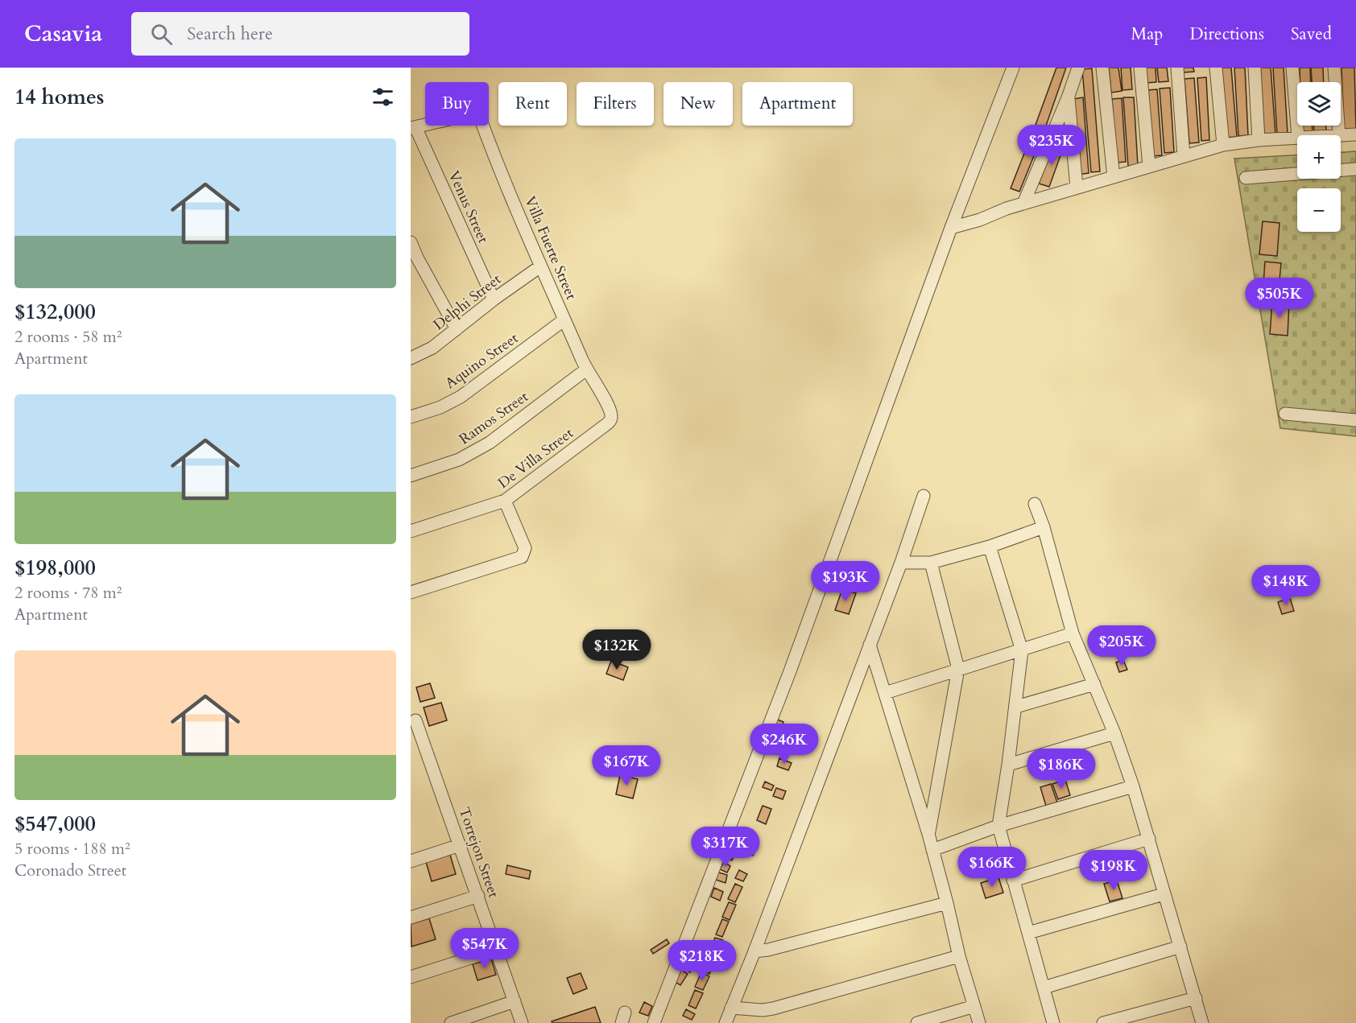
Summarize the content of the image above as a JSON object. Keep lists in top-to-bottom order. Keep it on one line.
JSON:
{"streets":{"street":["Venus Street","Villa Fuerte Street","Delphi Street","Aquino Street","Ramos Street","De Villa Street","Torrejon Street"]},"crossings":[["Venus Street","Delphi Street"],["Villa Fuerte Street","Delphi Street"],["Villa Fuerte Street","Aquino Street"],["Villa Fuerte Street","Ramos Street"],["Villa Fuerte Street","De Villa Street"]],"page":{"header":"Casavia","search":"Search here","nav":["Map","Directions","Saved"],"heading":"14 homes","map_buttons":["+","−"],"chip":["Buy","Rent","Filters","New","Apartment"],"price":["$235K","$505K","$193K","$148K","$205K","$132K","$246K","$167K","$186K","$317K","$166K","$198K","$547K","$218K"],"list":[{"name":"$132,000","note":"2 rooms · 58 m² · Apartment"},{"name":"$198,000","note":"2 rooms · 78 m² · Apartment"},{"name":"$547,000","note":"5 rooms · 188 m² · Coronado Street"}]}}
